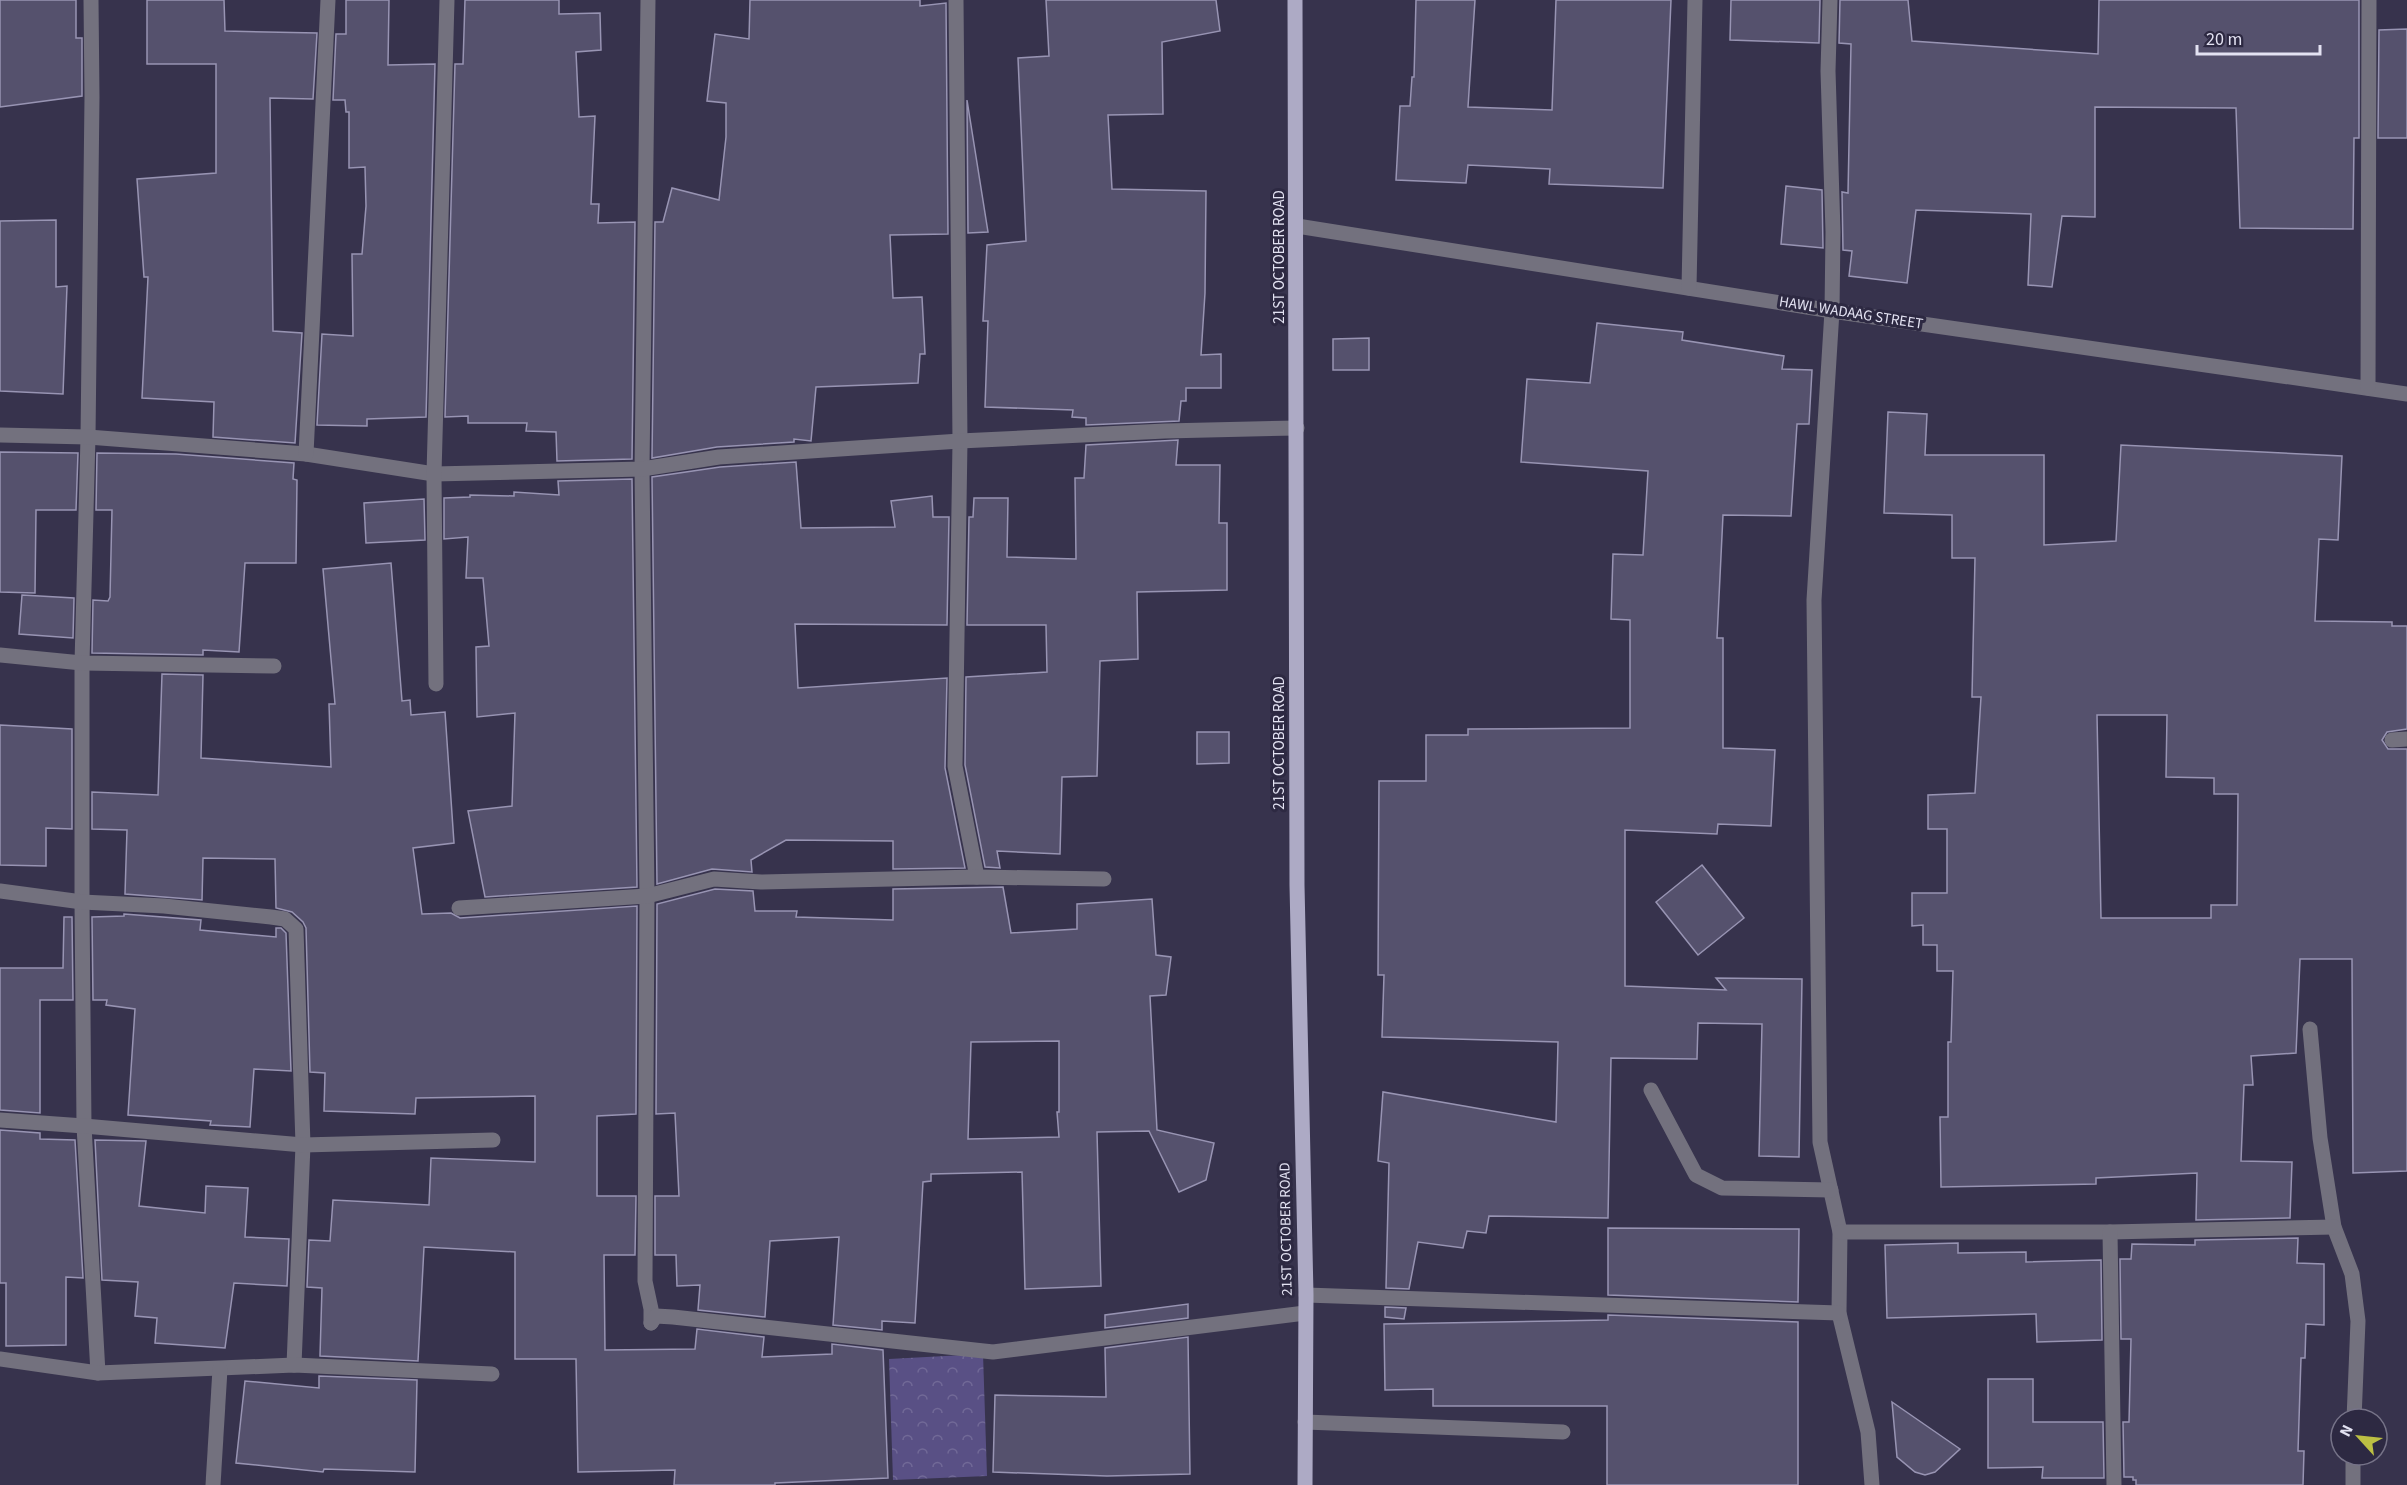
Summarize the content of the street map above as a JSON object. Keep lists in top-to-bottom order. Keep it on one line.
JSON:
{"streets":{"main road":["21ST OCTOBER ROAD"],"street":["HAWL WADAAG STREET"]},"crossings":[["21ST OCTOBER ROAD","HAWL WADAAG STREET"]],"scale_bar":"20 m","north":"top left"}
